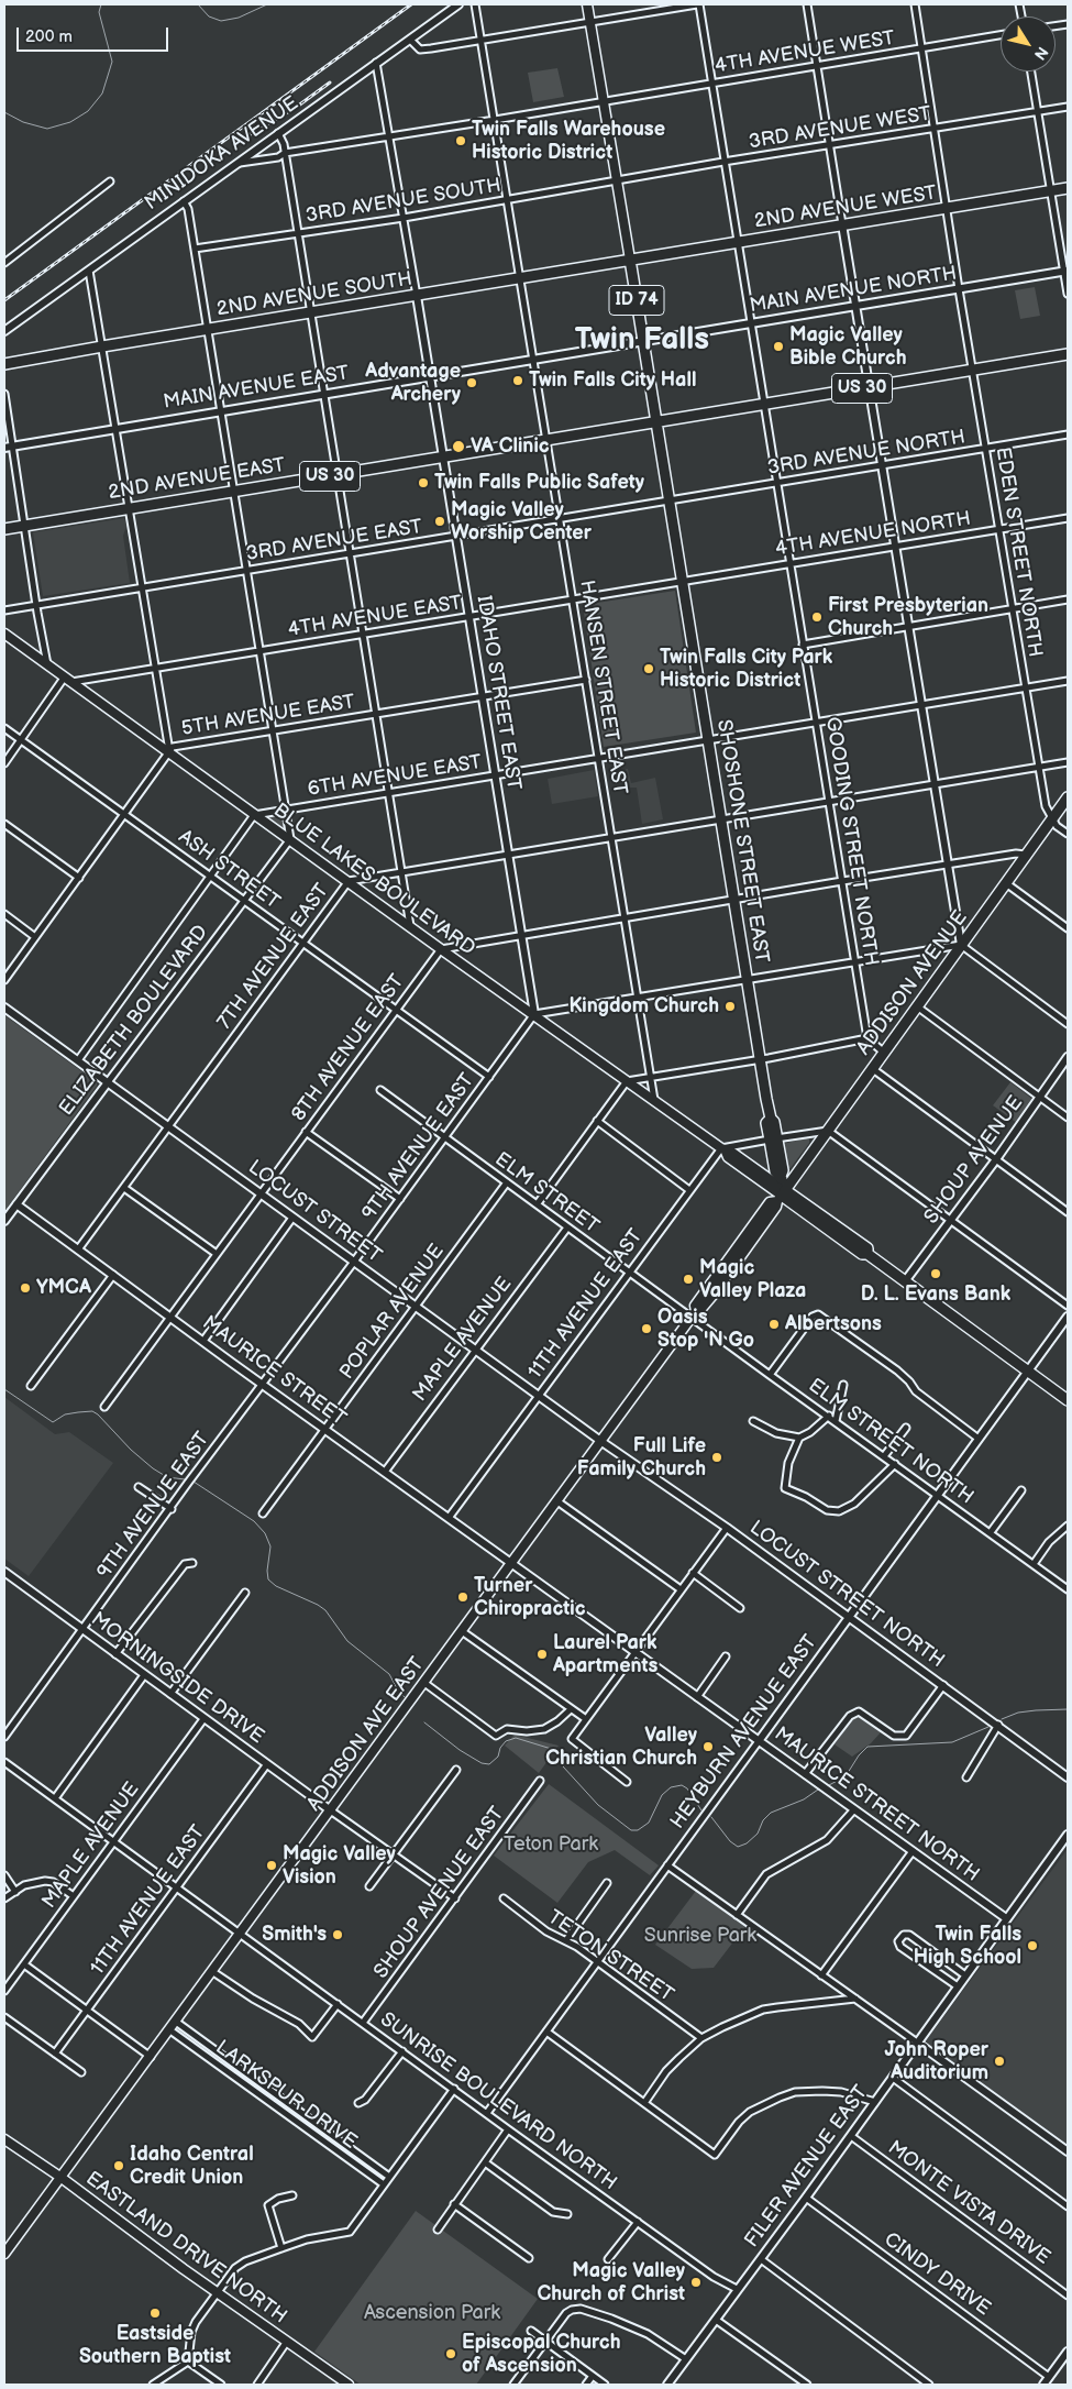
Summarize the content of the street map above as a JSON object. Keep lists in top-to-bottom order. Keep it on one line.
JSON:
{"streets":{"main road":["2ND AVENUE WEST","2ND AVENUE SOUTH","ID 74","US 30","2ND AVENUE EAST","SHOSHONE STREET EAST","BLUE LAKES BOULEVARD","ADDISON AVENUE","ADDISON AVE EAST","EASTLAND DRIVE NORTH"],"street":["4TH AVENUE WEST","3RD AVENUE WEST","MINIDOKA AVENUE","3RD AVENUE SOUTH","MAIN AVENUE NORTH","MAIN AVENUE EAST","3RD AVENUE NORTH","4TH AVENUE NORTH","3RD AVENUE EAST","EDEN STREET NORTH","4TH AVENUE EAST","HANSEN STREET EAST","IDAHO STREET EAST","5TH AVENUE EAST","6TH AVENUE EAST","GOODING STREET NORTH","ASH STREET","7TH AVENUE EAST","ELIZABETH BOULEVARD","8TH AVENUE EAST","9TH AVENUE EAST","SHOUP AVENUE","ELM STREET","LOCUST STREET","11TH AVENUE EAST","POPLAR AVENUE","MAPLE AVENUE","MAURICE STREET","ELM STREET NORTH","LOCUST STREET NORTH","MORNINGSIDE DRIVE","HEYBURN AVENUE EAST","MAURICE STREET NORTH","SHOUP AVENUE EAST","TETON STREET","LARKSPUR DRIVE","SUNRISE BOULEVARD NORTH","FILER AVENUE EAST","MONTE VISTA DRIVE","CINDY DRIVE"]},"crossings":[["4TH AVENUE WEST","MINIDOKA AVENUE"],["4TH AVENUE WEST","ID 74"],["4TH AVENUE WEST","EDEN STREET NORTH"],["4TH AVENUE WEST","HANSEN STREET EAST"],["4TH AVENUE WEST","GOODING STREET NORTH"],["3RD AVENUE WEST","3RD AVENUE SOUTH"],["3RD AVENUE WEST","ID 74"],["3RD AVENUE WEST","EDEN STREET NORTH"],["3RD AVENUE WEST","GOODING STREET NORTH"],["3RD AVENUE SOUTH","ID 74"],["3RD AVENUE SOUTH","HANSEN STREET EAST"],["2ND AVENUE WEST","2ND AVENUE SOUTH"],["2ND AVENUE WEST","ID 74"],["2ND AVENUE WEST","EDEN STREET NORTH"],["2ND AVENUE WEST","GOODING STREET NORTH"],["MAIN AVENUE NORTH","ID 74"],["MAIN AVENUE NORTH","MAIN AVENUE EAST"],["MAIN AVENUE NORTH","EDEN STREET NORTH"],["MAIN AVENUE NORTH","SHOSHONE STREET EAST"],["MAIN AVENUE NORTH","GOODING STREET NORTH"],["2ND AVENUE SOUTH","ID 74"],["2ND AVENUE SOUTH","HANSEN STREET EAST"],["2ND AVENUE SOUTH","IDAHO STREET EAST"],["ID 74","MAIN AVENUE EAST"],["ID 74","SHOSHONE STREET EAST"],["MAIN AVENUE EAST","HANSEN STREET EAST"],["MAIN AVENUE EAST","IDAHO STREET EAST"],["MAIN AVENUE EAST","SHOSHONE STREET EAST"],["US 30","2ND AVENUE EAST"],["US 30","EDEN STREET NORTH"],["US 30","SHOSHONE STREET EAST"],["US 30","GOODING STREET NORTH"],["3RD AVENUE NORTH","3RD AVENUE EAST"],["3RD AVENUE NORTH","EDEN STREET NORTH"],["3RD AVENUE NORTH","SHOSHONE STREET EAST"],["3RD AVENUE NORTH","GOODING STREET NORTH"],["2ND AVENUE EAST","HANSEN STREET EAST"],["2ND AVENUE EAST","IDAHO STREET EAST"],["2ND AVENUE EAST","SHOSHONE STREET EAST"],["4TH AVENUE NORTH","EDEN STREET NORTH"],["4TH AVENUE NORTH","4TH AVENUE EAST"],["4TH AVENUE NORTH","SHOSHONE STREET EAST"],["4TH AVENUE NORTH","GOODING STREET NORTH"],["3RD AVENUE EAST","HANSEN STREET EAST"],["3RD AVENUE EAST","IDAHO STREET EAST"],["3RD AVENUE EAST","SHOSHONE STREET EAST"],["EDEN STREET NORTH","6TH AVENUE EAST"],["EDEN STREET NORTH","7TH AVENUE EAST"],["EDEN STREET NORTH","ADDISON AVENUE"],["4TH AVENUE EAST","HANSEN STREET EAST"],["4TH AVENUE EAST","IDAHO STREET EAST"],["4TH AVENUE EAST","SHOSHONE STREET EAST"],["4TH AVENUE EAST","BLUE LAKES BOULEVARD"],["HANSEN STREET EAST","5TH AVENUE EAST"],["HANSEN STREET EAST","6TH AVENUE EAST"],["HANSEN STREET EAST","BLUE LAKES BOULEVARD"],["HANSEN STREET EAST","7TH AVENUE EAST"],["IDAHO STREET EAST","5TH AVENUE EAST"],["IDAHO STREET EAST","6TH AVENUE EAST"],["IDAHO STREET EAST","BLUE LAKES BOULEVARD"],["IDAHO STREET EAST","7TH AVENUE EAST"],["IDAHO STREET EAST","9TH AVENUE EAST"],["5TH AVENUE EAST","ASH STREET"],["5TH AVENUE EAST","BLUE LAKES BOULEVARD"],["6TH AVENUE EAST","SHOSHONE STREET EAST"],["6TH AVENUE EAST","GOODING STREET NORTH"],["6TH AVENUE EAST","BLUE LAKES BOULEVARD"],["SHOSHONE STREET EAST","BLUE LAKES BOULEVARD"],["SHOSHONE STREET EAST","7TH AVENUE EAST"],["SHOSHONE STREET EAST","ADDISON AVENUE"],["SHOSHONE STREET EAST","ADDISON AVE EAST"],["GOODING STREET NORTH","7TH AVENUE EAST"],["ASH STREET","7TH AVENUE EAST"],["ASH STREET","ELIZABETH BOULEVARD"],["ASH STREET","8TH AVENUE EAST"],["ASH STREET","9TH AVENUE EAST"],["BLUE LAKES BOULEVARD","7TH AVENUE EAST"],["BLUE LAKES BOULEVARD","ADDISON AVENUE"],["BLUE LAKES BOULEVARD","ELIZABETH BOULEVARD"],["BLUE LAKES BOULEVARD","8TH AVENUE EAST"],["BLUE LAKES BOULEVARD","9TH AVENUE EAST"],["BLUE LAKES BOULEVARD","11TH AVENUE EAST"],["BLUE LAKES BOULEVARD","ADDISON AVE EAST"],["7TH AVENUE EAST","LOCUST STREET"],["7TH AVENUE EAST","MAURICE STREET"],["ADDISON AVENUE","ADDISON AVE EAST"],["ELIZABETH BOULEVARD","LOCUST STREET"],["ELIZABETH BOULEVARD","MAURICE STREET"],["8TH AVENUE EAST","LOCUST STREET"],["8TH AVENUE EAST","MAURICE STREET"],["9TH AVENUE EAST","ELM STREET"],["9TH AVENUE EAST","LOCUST STREET"],["9TH AVENUE EAST","MAURICE STREET"],["9TH AVENUE EAST","MORNINGSIDE DRIVE"],["ELM STREET","11TH AVENUE EAST"],["ELM STREET","POPLAR AVENUE"],["ELM STREET","MAPLE AVENUE"],["ELM STREET","ELM STREET NORTH"],["ELM STREET","ADDISON AVE EAST"],["LOCUST STREET","11TH AVENUE EAST"],["LOCUST STREET","POPLAR AVENUE"],["LOCUST STREET","MAPLE AVENUE"],["LOCUST STREET","LOCUST STREET NORTH"],["LOCUST STREET","ADDISON AVE EAST"],["11TH AVENUE EAST","MAURICE STREET"],["11TH AVENUE EAST","MORNINGSIDE DRIVE"],["11TH AVENUE EAST","SUNRISE BOULEVARD NORTH"],["POPLAR AVENUE","MAURICE STREET"],["MAPLE AVENUE","MAURICE STREET"],["MAPLE AVENUE","MORNINGSIDE DRIVE"],["MAPLE AVENUE","SUNRISE BOULEVARD NORTH"],["MAURICE STREET","ADDISON AVE EAST"],["MAURICE STREET","MAURICE STREET NORTH"],["ELM STREET NORTH","HEYBURN AVENUE EAST"],["ELM STREET NORTH","ADDISON AVE EAST"],["LOCUST STREET NORTH","HEYBURN AVENUE EAST"],["LOCUST STREET NORTH","ADDISON AVE EAST"],["MORNINGSIDE DRIVE","ADDISON AVE EAST"],["HEYBURN AVENUE EAST","MAURICE STREET NORTH"],["HEYBURN AVENUE EAST","TETON STREET"],["HEYBURN AVENUE EAST","SUNRISE BOULEVARD NORTH"],["ADDISON AVE EAST","MAURICE STREET NORTH"],["ADDISON AVE EAST","LARKSPUR DRIVE"],["ADDISON AVE EAST","SUNRISE BOULEVARD NORTH"],["ADDISON AVE EAST","EASTLAND DRIVE NORTH"],["MAURICE STREET NORTH","FILER AVENUE EAST"],["SHOUP AVENUE EAST","SUNRISE BOULEVARD NORTH"],["SUNRISE BOULEVARD NORTH","FILER AVENUE EAST"],["FILER AVENUE EAST","MONTE VISTA DRIVE"],["FILER AVENUE EAST","CINDY DRIVE"]],"districts":["Twin Falls"],"parks":["Teton Park","Sunrise Park","Ascension Park"],"places":["Twin Falls Warehouse Historic District","Magic Valley Bible Church","Twin Falls City Hall","Advantage Archery","VA Clinic","Twin Falls Public Safety","Magic Valley Worship Center","First Presbyterian Church","Twin Falls City Park Historic District","Kingdom Church","D. L. Evans Bank","Magic Valley Plaza","YMCA","Albertsons","Oasis Stop 'N Go","Full Life Family Church","Turner Chiropractic","Laurel Park Apartments","Valley Christian Church","Magic Valley Vision","Smith's","Twin Falls High School","John Roper Auditorium","Idaho Central Credit Union","Magic Valley Church of Christ","Eastside Southern Baptist","Episcopal Church of Ascension"],"scale_bar":"200 m","north":"bottom right"}
